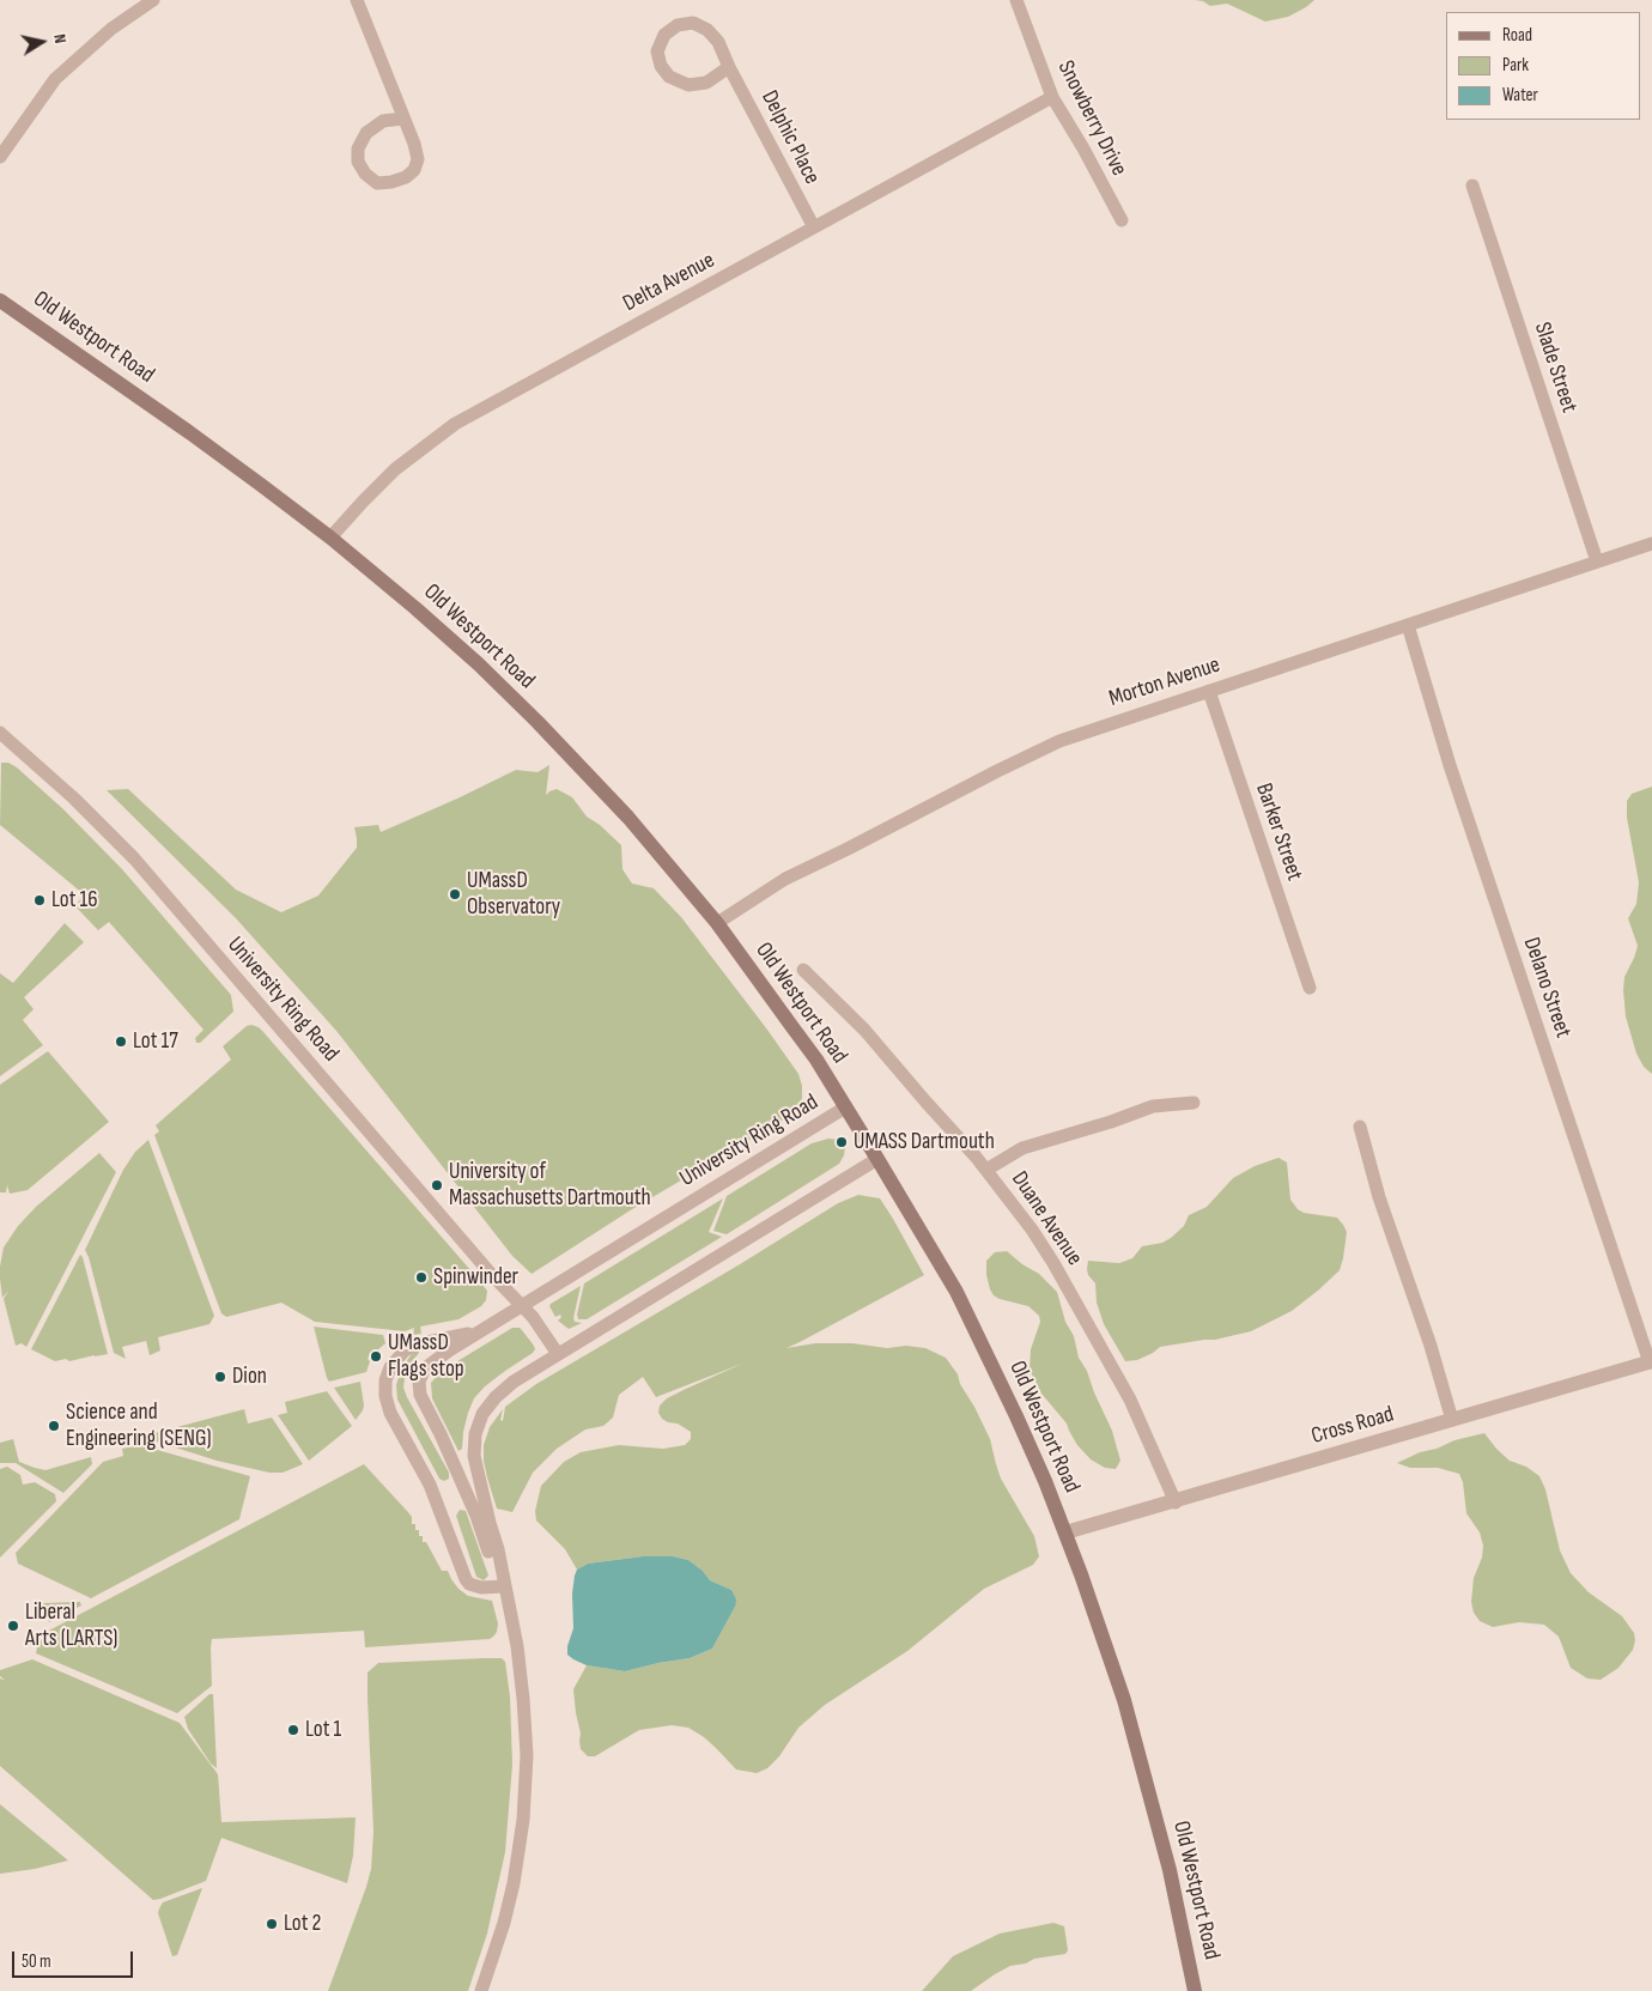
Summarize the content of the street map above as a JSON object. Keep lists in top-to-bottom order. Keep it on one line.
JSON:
{"streets":{"main road":["Old Westport Road"],"street":["Snowberry Drive","Delphic Place","Delta Avenue","Slade Street","Morton Avenue","Barker Street","Delano Street","University Ring Road","Duane Avenue","Cross Road"]},"crossings":[["Snowberry Drive","Delta Avenue"],["Delphic Place","Delta Avenue"],["Delta Avenue","Old Westport Road"],["Old Westport Road","Morton Avenue"],["Old Westport Road","University Ring Road"],["Old Westport Road","Cross Road"],["Slade Street","Morton Avenue"],["Morton Avenue","Barker Street"],["Morton Avenue","Delano Street"],["Delano Street","Cross Road"],["Duane Avenue","Cross Road"]],"places":["UMassD Observatory","Lot 16","Lot 17","UMASS Dartmouth","University of Massachusetts Dartmouth","Spinwinder","UMassD Flags stop","Dion","Science and Engineering (SENG)","Liberal Arts (LARTS)","Lot 1","Lot 2"],"legend":["Road","Park","Water"],"scale_bar":"50 m","north":"right"}
